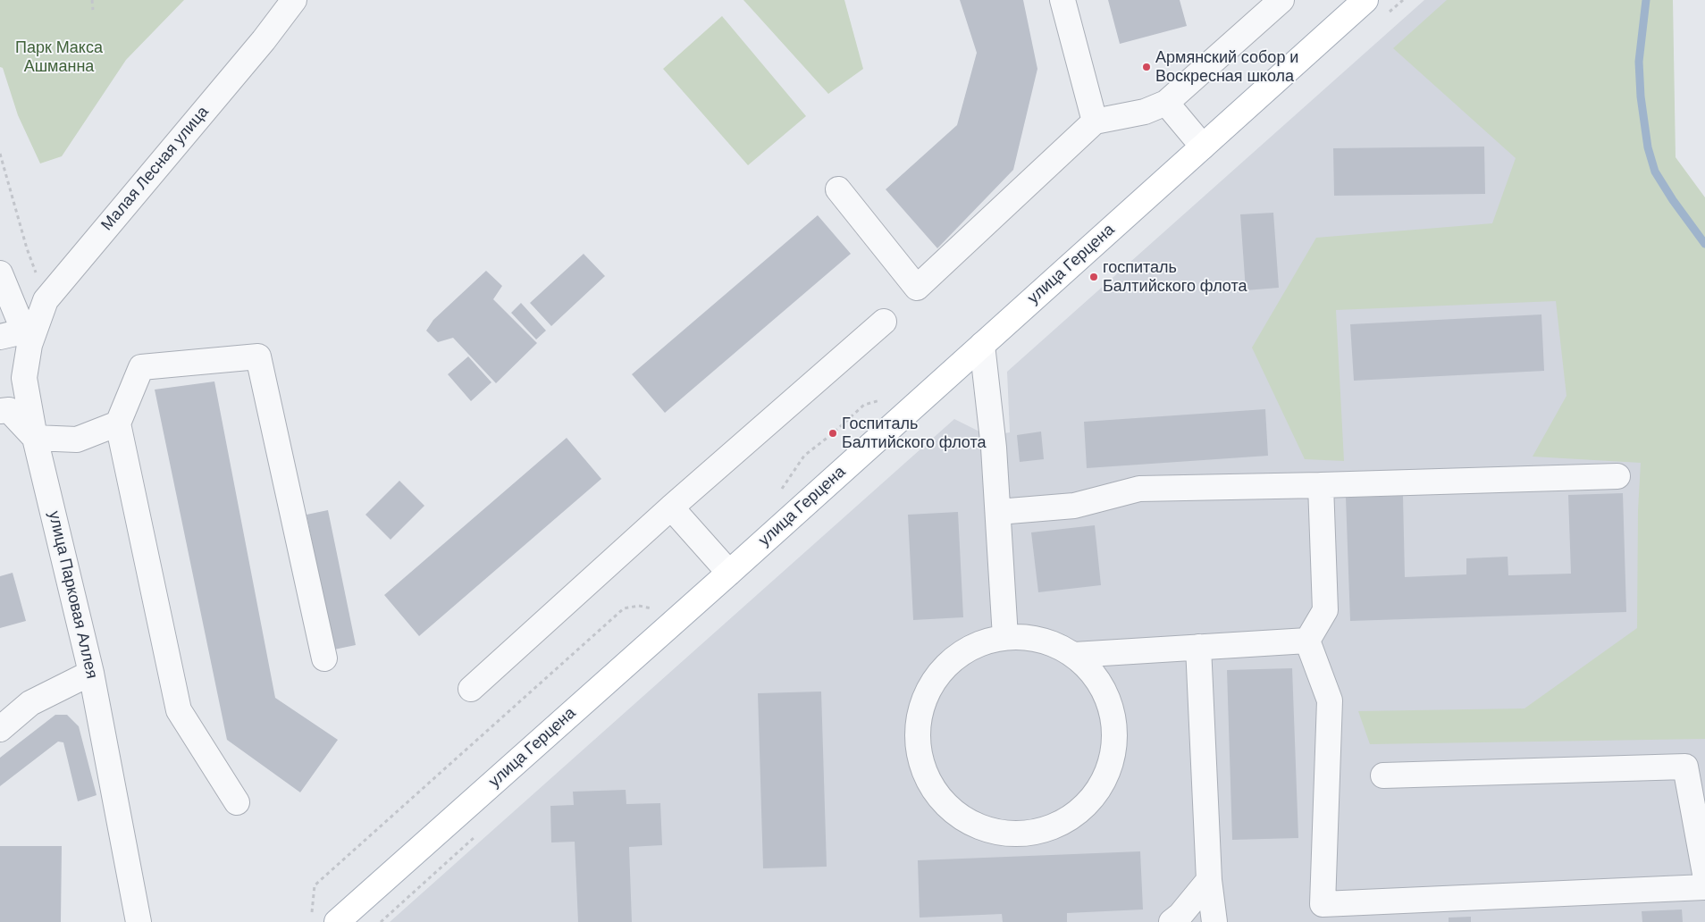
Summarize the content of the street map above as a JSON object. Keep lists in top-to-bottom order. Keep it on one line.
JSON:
{"streets":{"main road":["улица Герцена"],"street":["Малая Лесная улица","улица Парковая Аллея"]},"crossings":[["Малая Лесная улица","улица Парковая Аллея"]],"parks":["Парк Макса Ашманна"],"places":["Армянский собор и Воскресная школа","госпиталь Балтийского флота","Госпиталь Балтийского флота"]}
